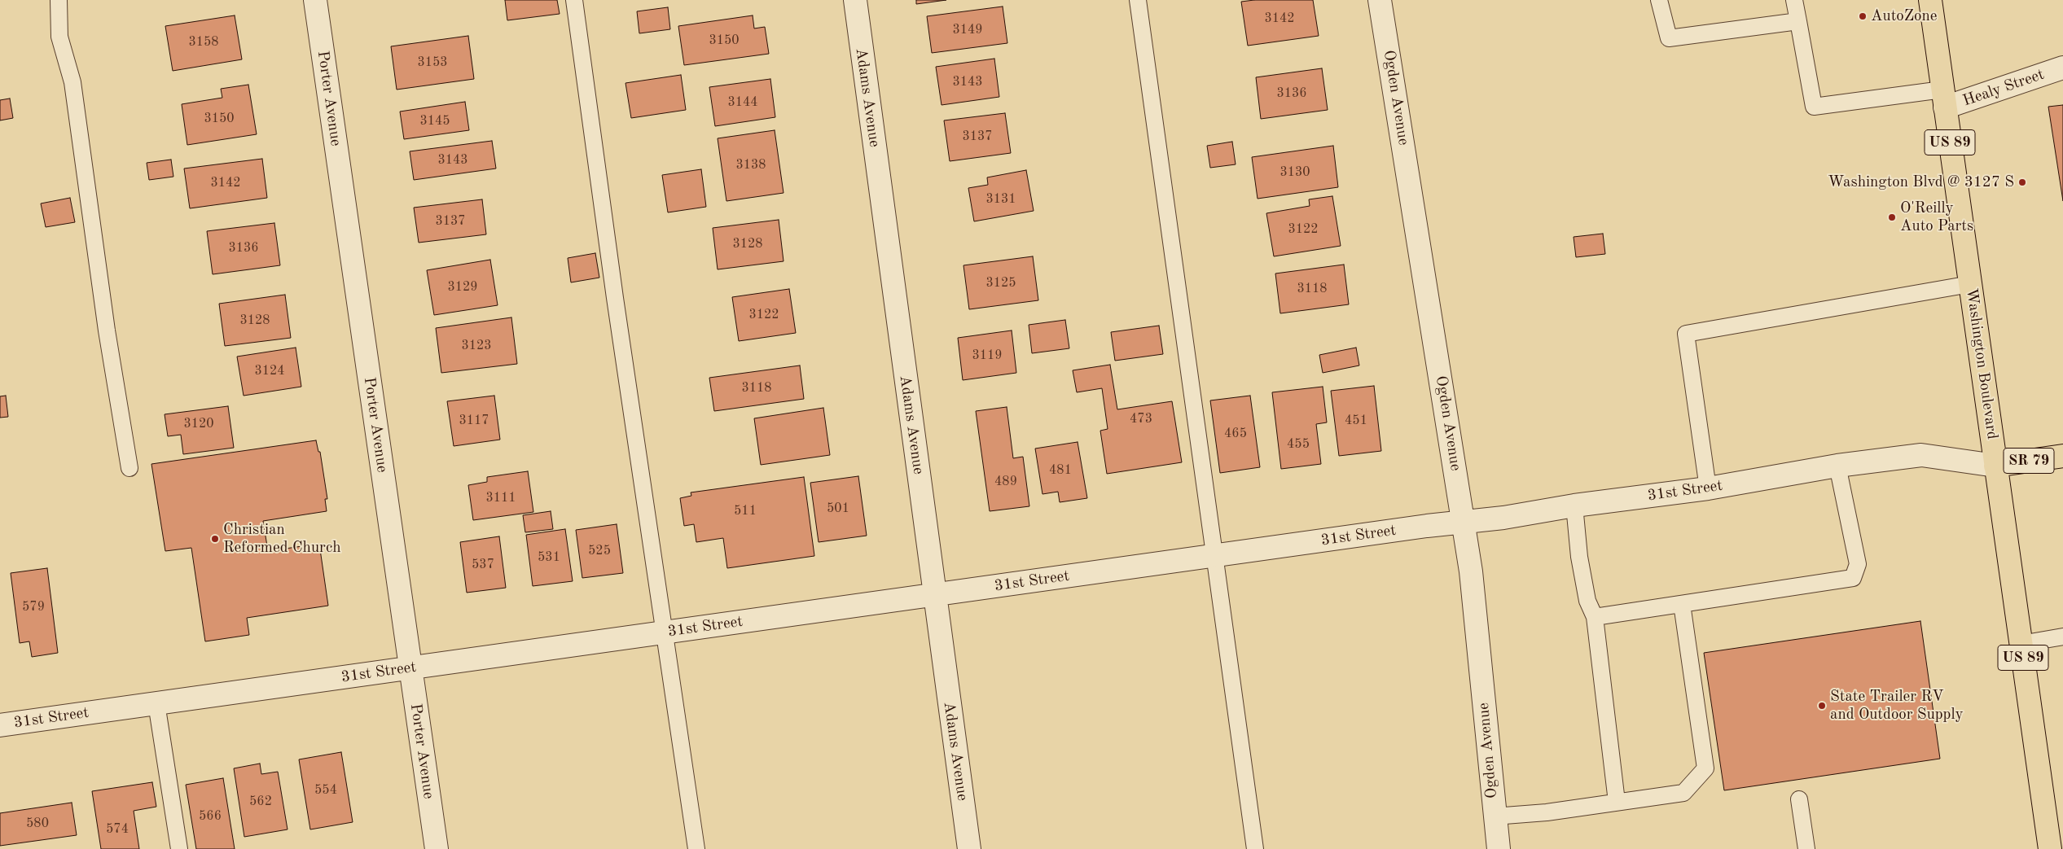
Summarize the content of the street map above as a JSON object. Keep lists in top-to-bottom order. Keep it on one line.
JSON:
{"streets":{"main road":["US 89","Washington Boulevard","SR 79","31st Street"],"street":["Healy Street","Adams Avenue","Ogden Avenue","Porter Avenue"]},"crossings":[["Healy Street","Washington Boulevard"],["Adams Avenue","31st Street"],["Ogden Avenue","31st Street"],["Porter Avenue","31st Street"],["Washington Boulevard","31st Street"]],"places":["AutoZone","Washington Blvd @ 3127 S","O'Reilly Auto Parts","Christian Reformed Church","State Trailer RV and Outdoor Supply"],"house_numbers":["3142","3149","3150","3158","3153","3143","3136","3144","3150","3145","3137","3143","3138","3130","3142","3131","3137","3122","3128","3136","3125","3129","3118","3122","3128","3123","3119","3124","3118","473","3117","451","3120","465","455","481","489","3111","501","511","525","531","537","579","554","562","566","580","574"]}
